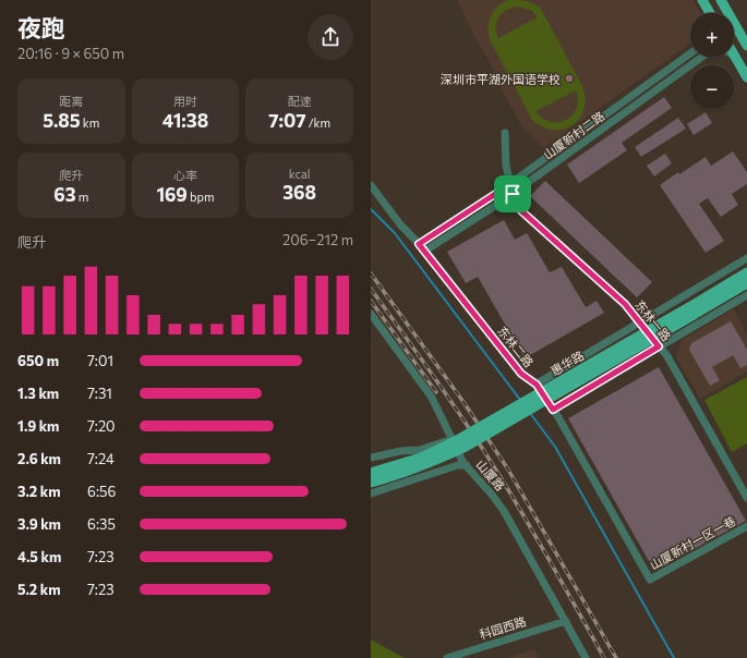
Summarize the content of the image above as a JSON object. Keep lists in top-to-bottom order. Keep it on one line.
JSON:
{"streets":{"main road":["惠华路"],"street":["山厦新村二路","东林一路","东林二路","山厦路","山厦新村一区一巷","科园西路"]},"crossings":[["山厦新村二路","东林一路"],["山厦新村二路","东林二路"],["东林二路","山厦新村一区一巷"],["山厦路","科园西路"]],"places":["深圳市平湖外国语学校"],"page":{"heading":["夜跑","20:16 · 9 × 650 m"],"map_buttons":["+","−"],"stats":[["距离","5.85 km"],["用时","41:38"],["配速","7:07 /km"],["爬升","63 m"],["心率","169 bpm"],["kcal","368"]],"chart":["爬升","206–212 m"],"list":[{"name":"650 m","note":"7:01"},{"name":"1.3 km","note":"7:31"},{"name":"1.9 km","note":"7:20"},{"name":"2.6 km","note":"7:24"},{"name":"3.2 km","note":"6:56"},{"name":"3.9 km","note":"6:35"},{"name":"4.5 km","note":"7:23"},{"name":"5.2 km","note":"7:23"}]}}
